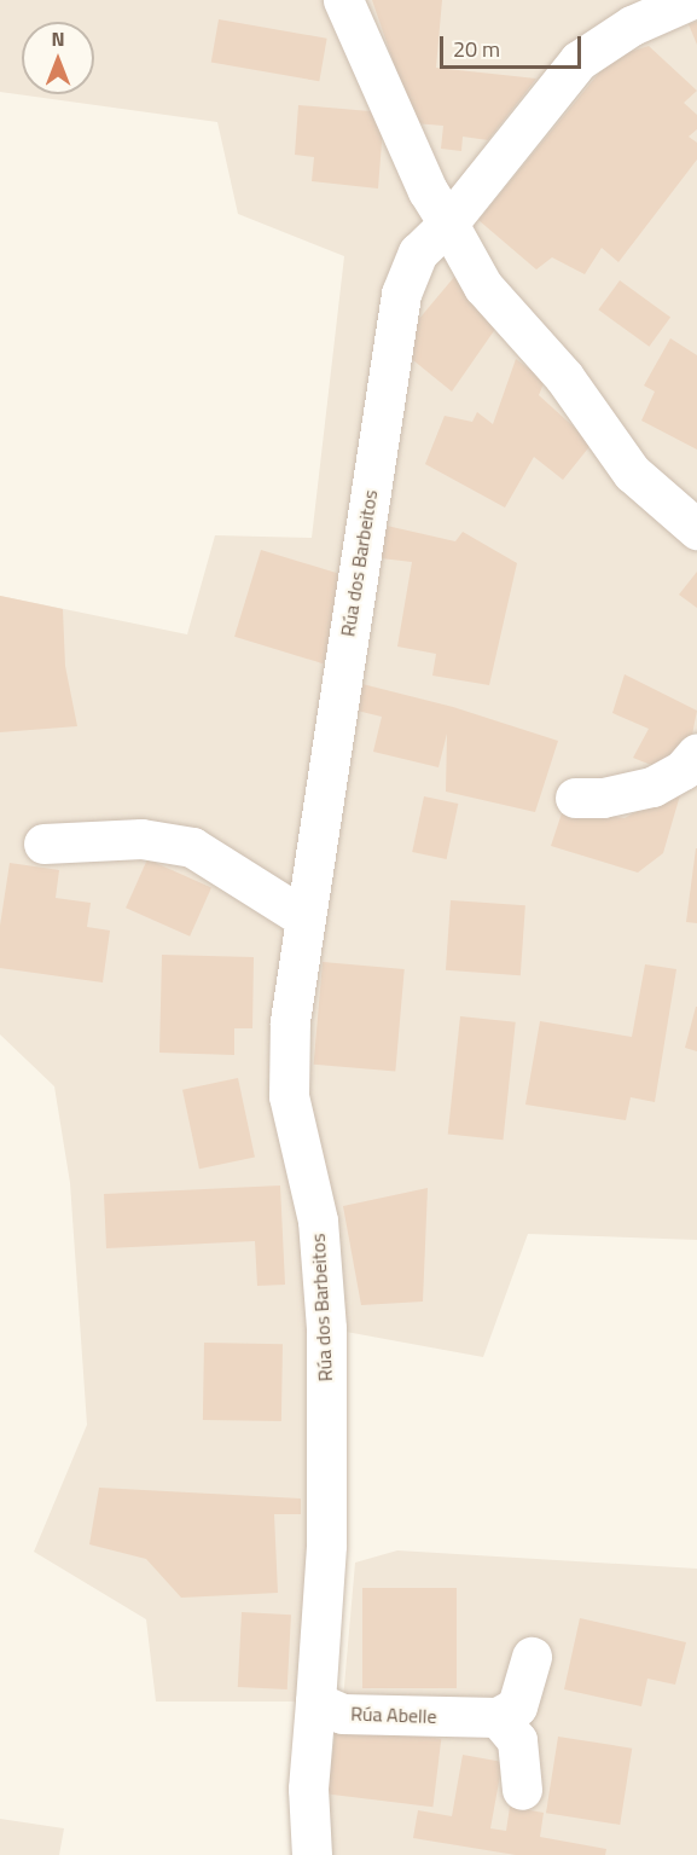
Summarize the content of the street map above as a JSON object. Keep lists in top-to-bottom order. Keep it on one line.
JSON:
{"streets":{"street":["Rúa dos Barbeitos","Rúa Abelle"]},"crossings":[["Rúa dos Barbeitos","Rúa Abelle"]],"scale_bar":"20 m","north":"top"}
